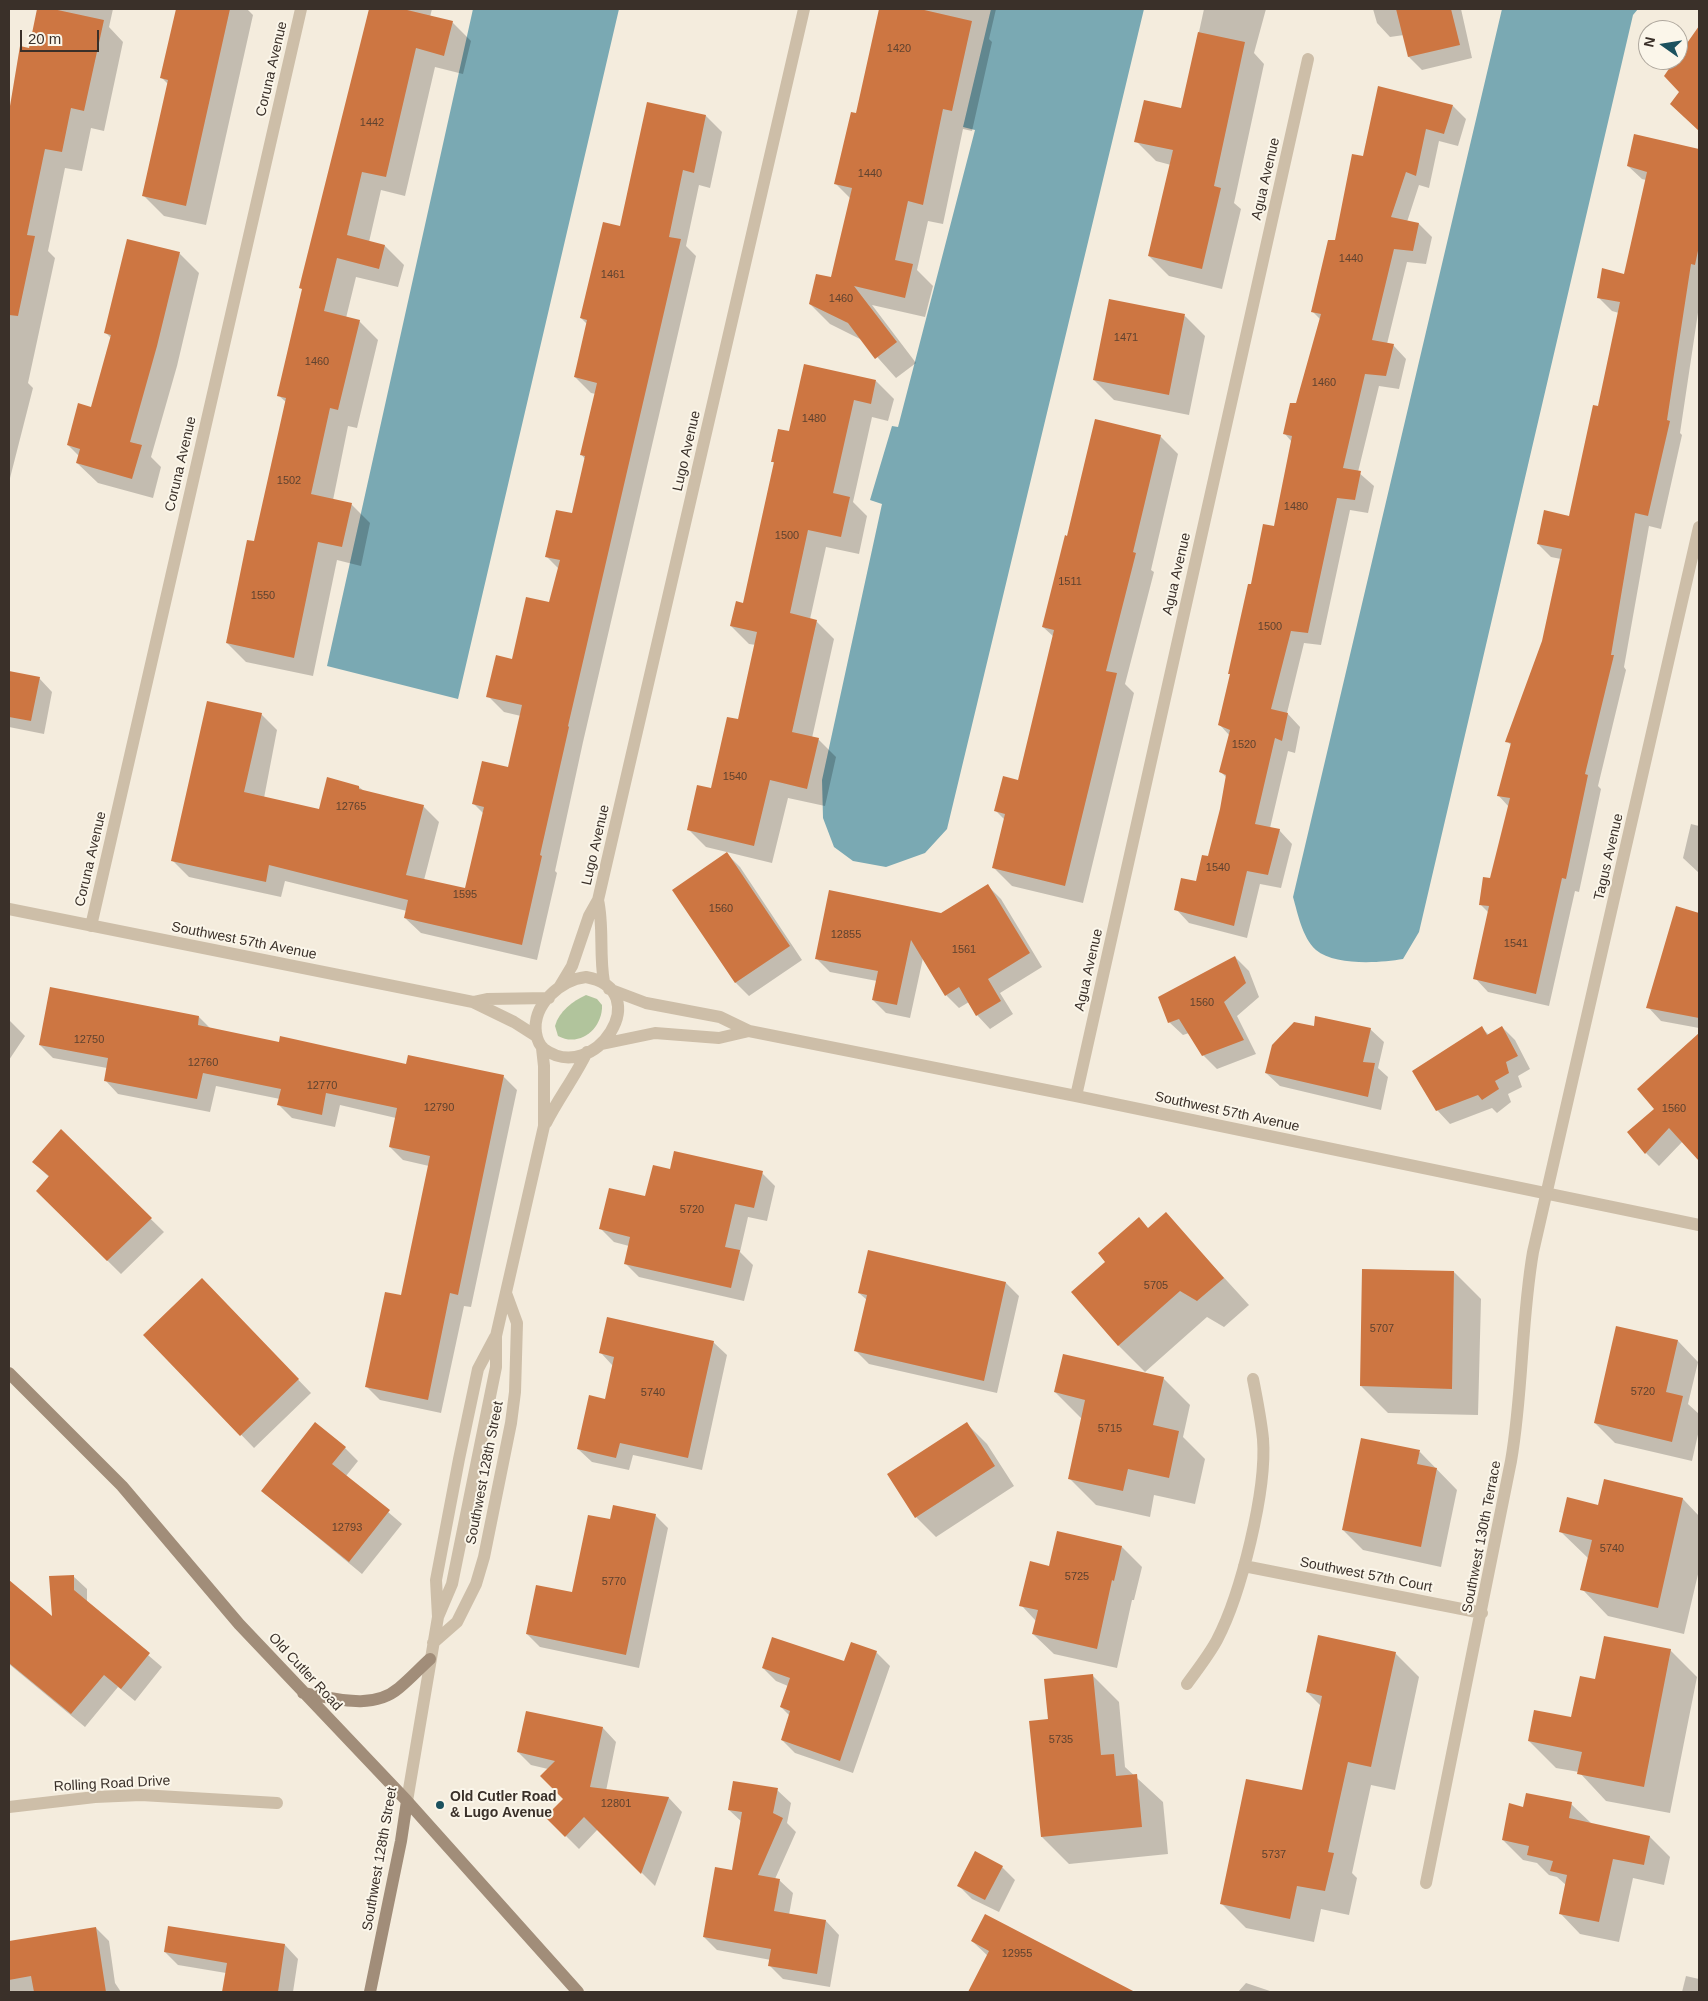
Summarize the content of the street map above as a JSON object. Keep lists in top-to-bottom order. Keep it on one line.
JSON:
{"streets":{"main road":["Southwest 128th Street","Old Cutler Road"],"street":["Coruna Avenue","Agua Avenue","Lugo Avenue","Tagus Avenue","Southwest 57th Avenue","Southwest 130th Terrace","Southwest 57th Court","Rolling Road Drive"]},"crossings":[["Coruna Avenue","Southwest 57th Avenue"],["Agua Avenue","Southwest 57th Avenue"],["Tagus Avenue","Southwest 57th Avenue"],["Tagus Avenue","Southwest 130th Terrace"],["Southwest 57th Avenue","Southwest 128th Street"],["Southwest 57th Avenue","Southwest 130th Terrace"],["Southwest 128th Street","Old Cutler Road"],["Southwest 130th Terrace","Southwest 57th Court"]],"places":["Old Cutler Road & Lugo Avenue"],"house_numbers":["1420","1442","1440","1440","1461","1460","1471","1460","1460","1480","1502","1480","1500","1511","1550","1500","1520","1540","12765","1540","1595","1560","12855","1541","1561","1560","12750","12760","12770","12790","1560","5720","5705","5707","5720","5740","5715","12793","5740","5725","5770","5735","12801","5737","12955"],"scale_bar":"20 m","north":"left"}
